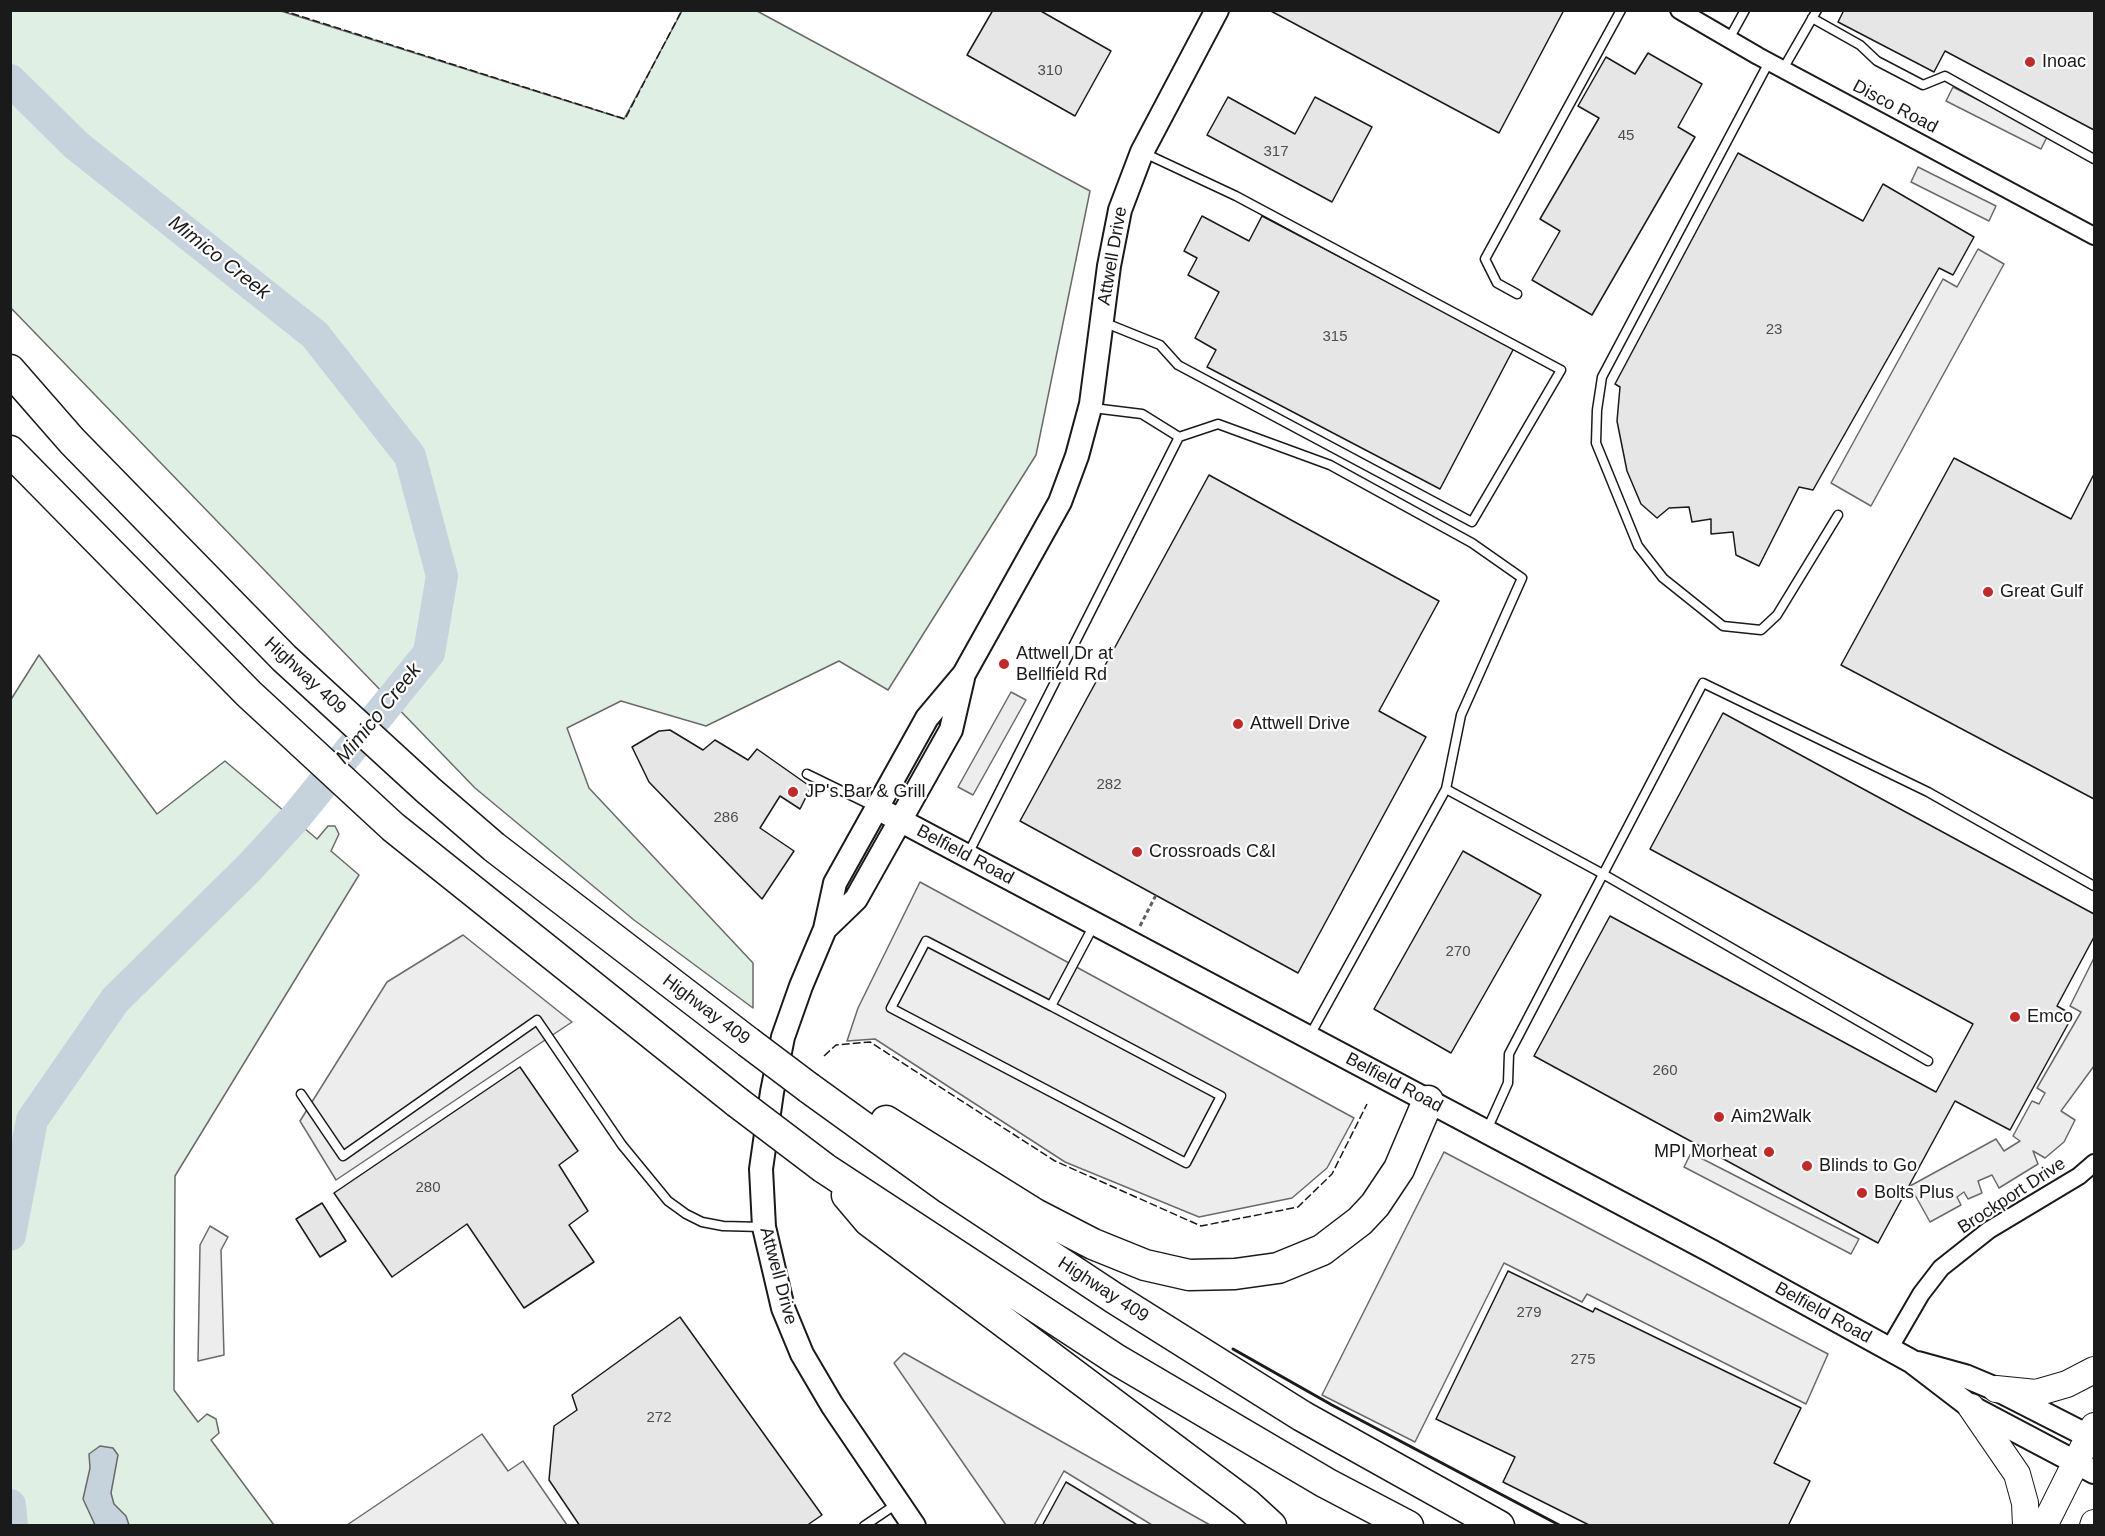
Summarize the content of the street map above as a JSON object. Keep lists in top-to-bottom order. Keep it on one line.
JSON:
{"streets":{"highway":["Highway 409"],"main road":["Attwell Drive","Belfield Road"],"street":["Disco Road","Brockport Drive"]},"crossings":[["Attwell Drive","Belfield Road"],["Belfield Road","Brockport Drive"]],"water":["Mimico Creek"],"places":["Inoac","Great Gulf","Attwell Dr at Bellfield Rd","Attwell Drive","JP's Bar & Grill","Crossroads C&I","Emco","Aim2Walk","MPI Morheat","Blinds to Go","Bolts Plus"],"house_numbers":["310","45","317","23","315","282","286","270","260","280","279","275","272"]}
